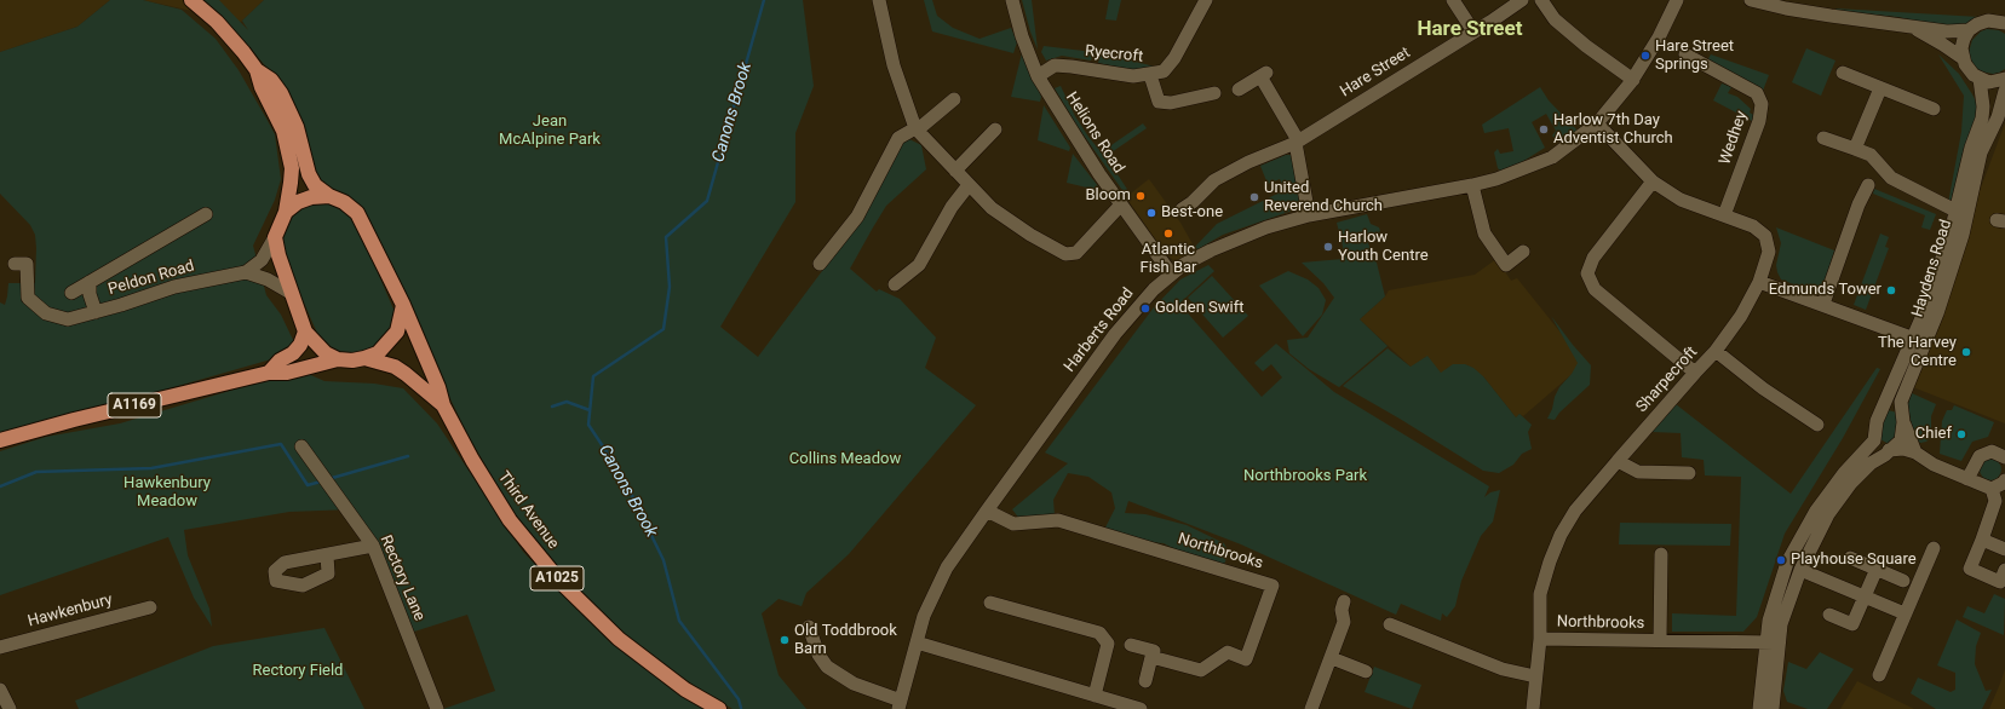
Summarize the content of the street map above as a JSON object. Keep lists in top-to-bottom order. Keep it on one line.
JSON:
{"streets":{"main road":["A1169","Third Avenue","A1025"],"street":["Ryecroft","Hare Street","Helions Road","Wedhey","Haydens Road","Peldon Road","Harberts Road","Sharpecroft","Northbrooks","Rectory Lane","Hawkenbury"]},"crossings":[["Ryecroft","Helions Road"],["Helions Road","Harberts Road"],["Haydens Road","Northbrooks"],["Harberts Road","Northbrooks"],["Sharpecroft","Northbrooks"],["A1169","Third Avenue"]],"districts":["Hare Street"],"water":["Canons Brook"],"parks":["Jean McAlpine Park","Collins Meadow","Northbrooks Park","Hawkenbury Meadow","Rectory Field"],"places":["Hare Street Springs","Harlow 7th Day Adventist Church","Bloom","United Reverend Church","Best-one","Atlantic Fish Bar","Harlow Youth Centre","Edmunds Tower","Golden Swift","The Harvey Centre","Chief","Playhouse Square","Old Toddbrook Barn"]}
